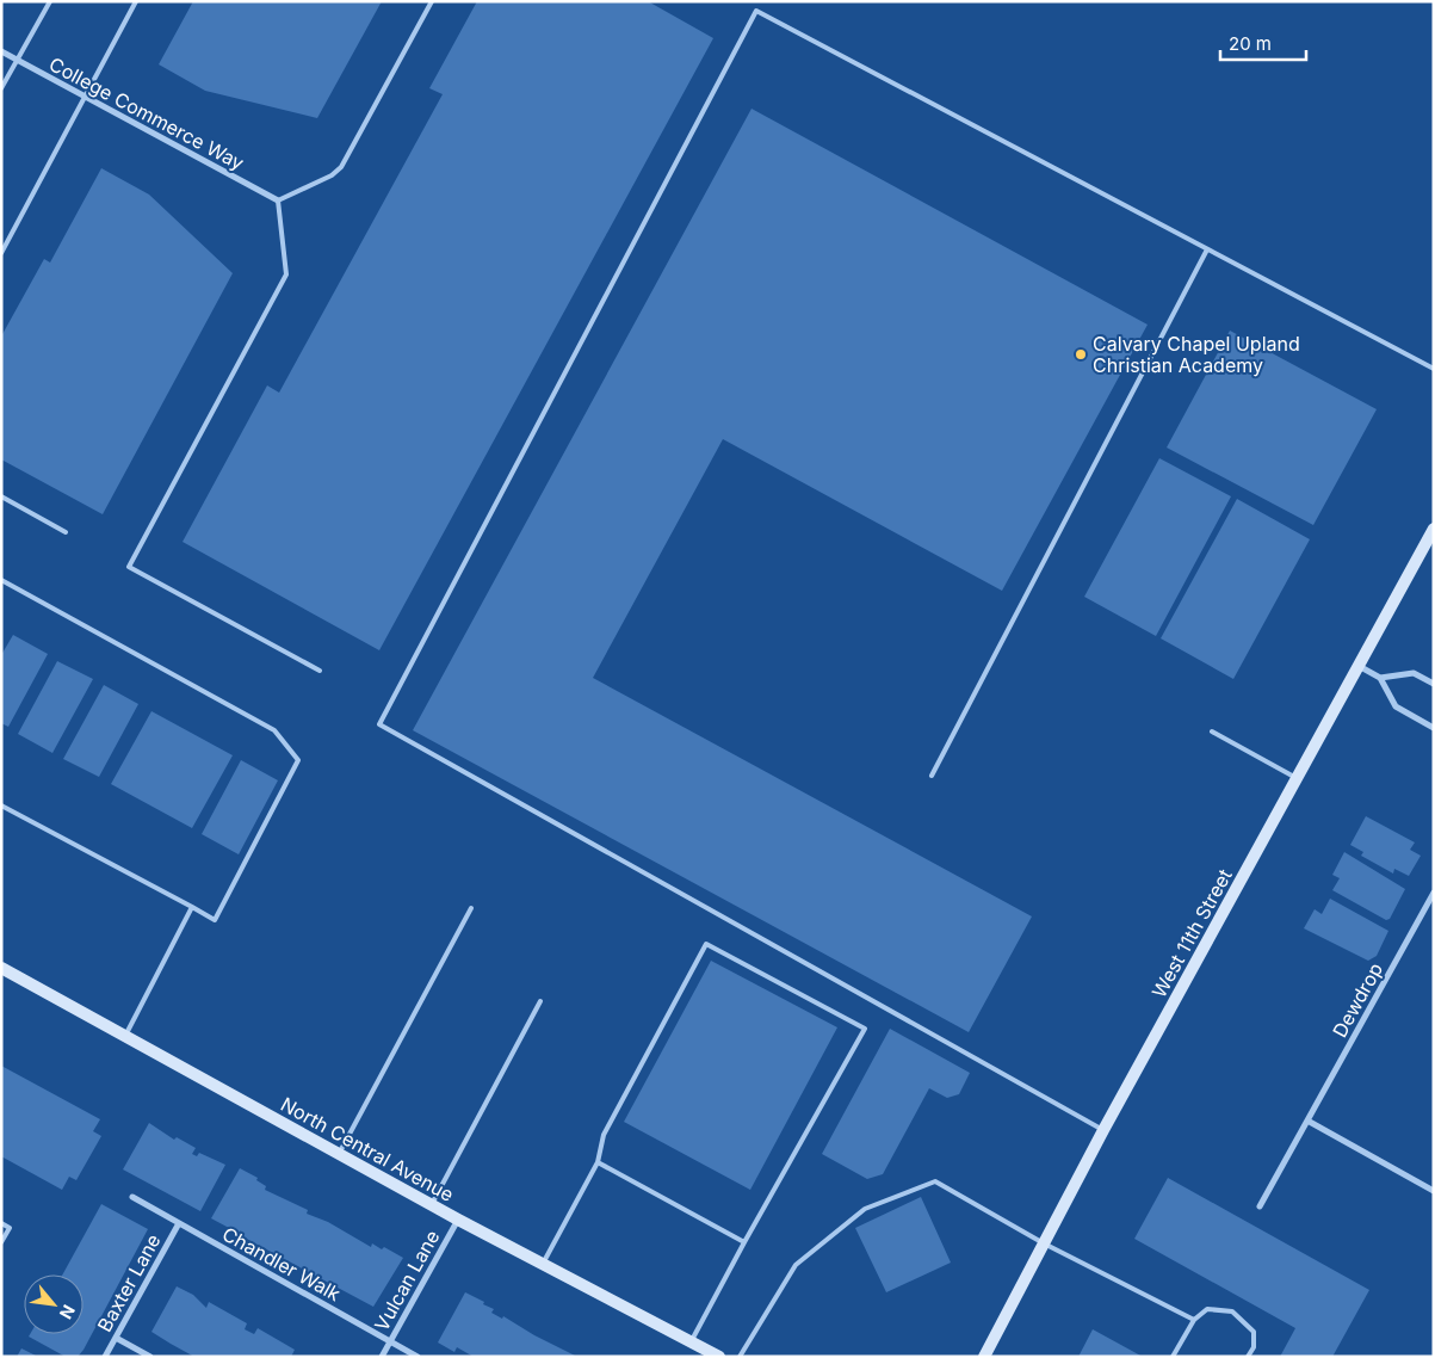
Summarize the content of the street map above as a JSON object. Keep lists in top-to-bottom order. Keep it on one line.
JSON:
{"streets":{"street":["College Commerce Way","West 11th Street","Dewdrop","North Central Avenue","Chandler Walk","Vulcan Lane","Baxter Lane"]},"crossings":[["North Central Avenue","Vulcan Lane"],["Chandler Walk","Vulcan Lane"],["Chandler Walk","Baxter Lane"]],"places":["Calvary Chapel Upland Christian Academy"],"scale_bar":"20 m","north":"bottom right"}
